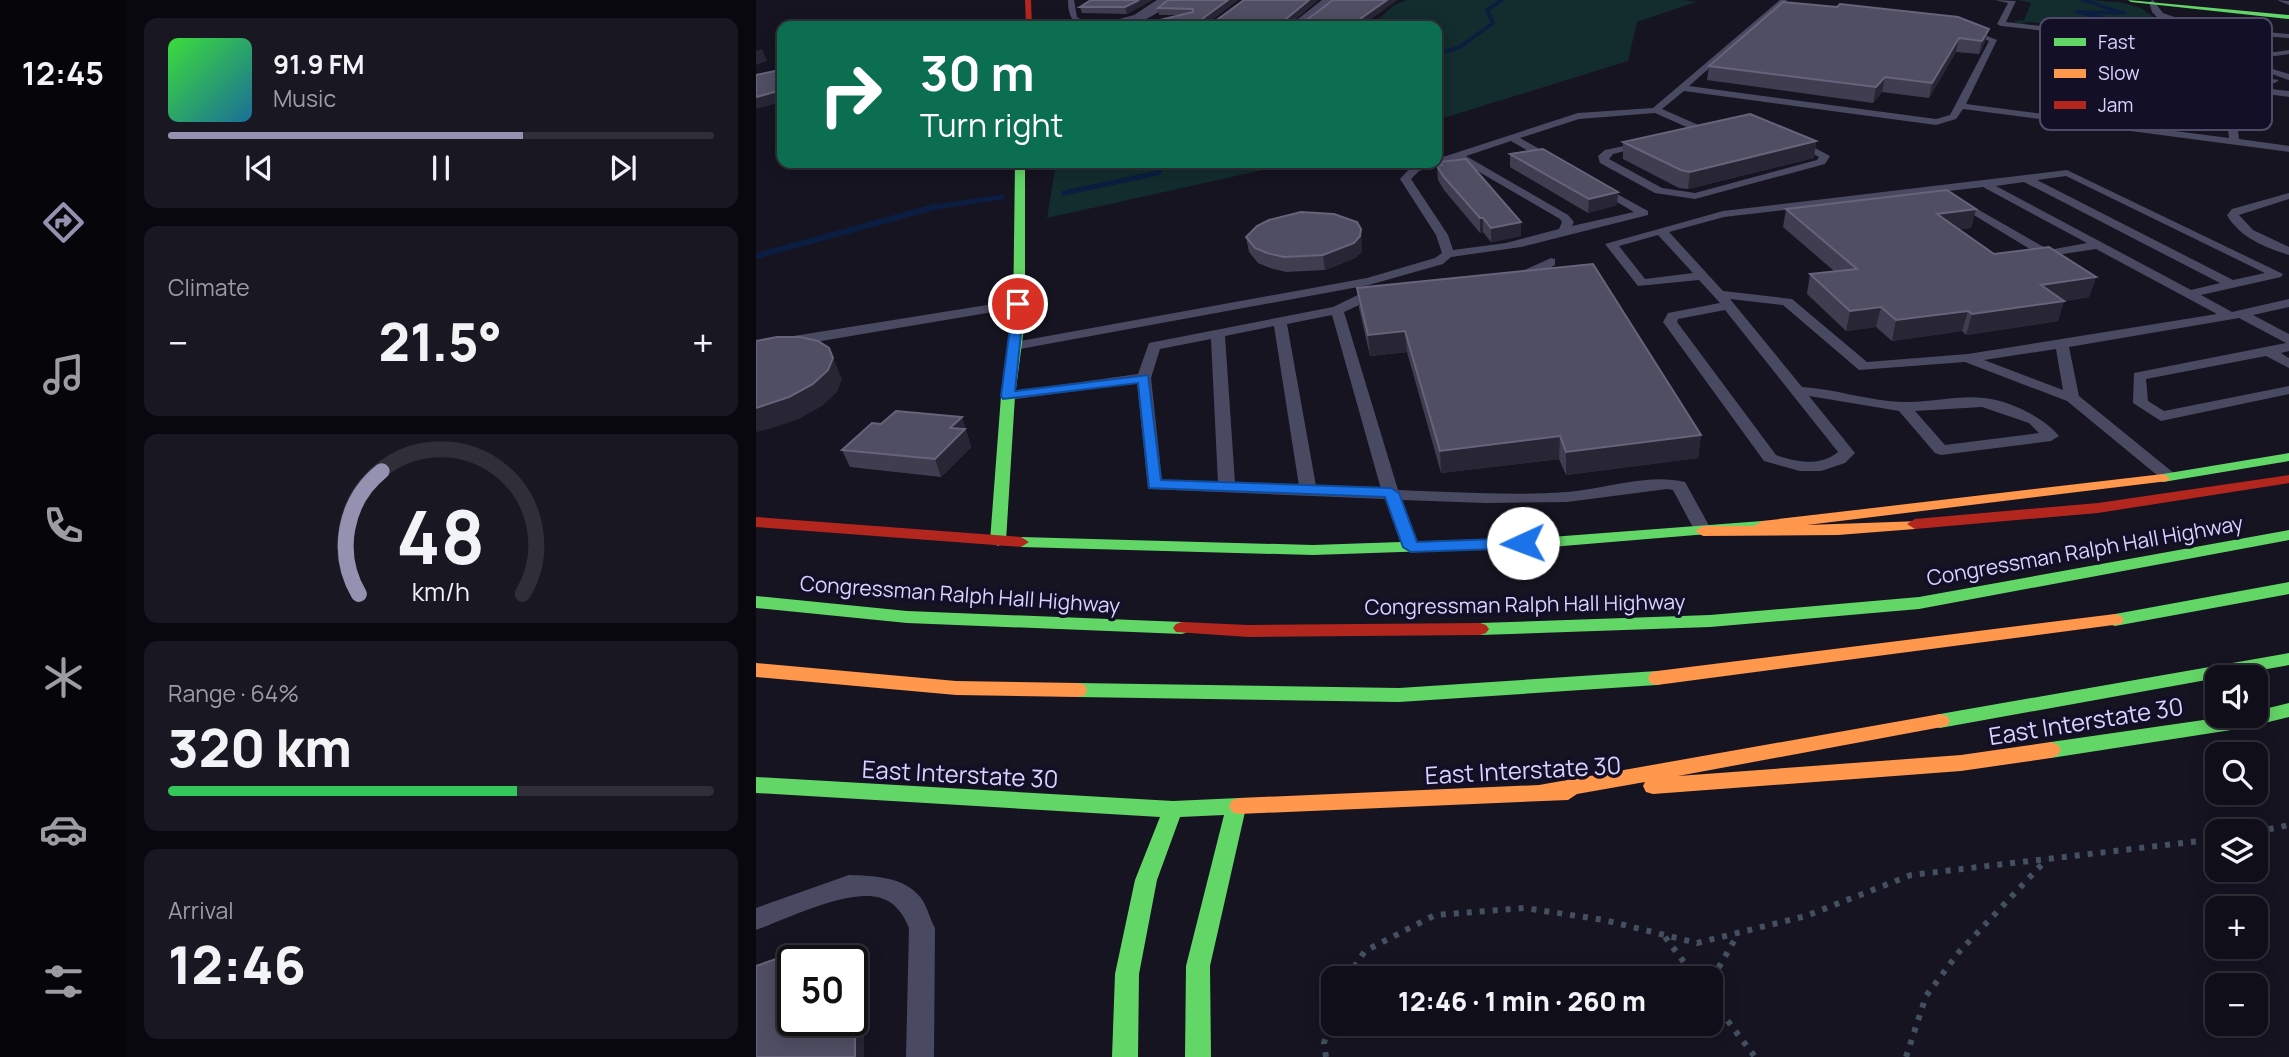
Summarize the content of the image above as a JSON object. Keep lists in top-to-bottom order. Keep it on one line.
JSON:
{"streets":{"main road":["Congressman Ralph Hall Highway","East Interstate 30"]},"legend":["Fast","Slow","Jam"],"page":{"tabs":"12:45","turn":["30 m","Turn right"],"song":["91.9 FM","Music"],"tile":["Climate",["Range · 64%","320 km"],["Arrival","12:46"]],"heat":["−","21.5°","+"],"map_buttons":["+","−"],"limit":"50","trip":"12:46 · 1 min · 260 m","gauge":["48","km/h"]}}
